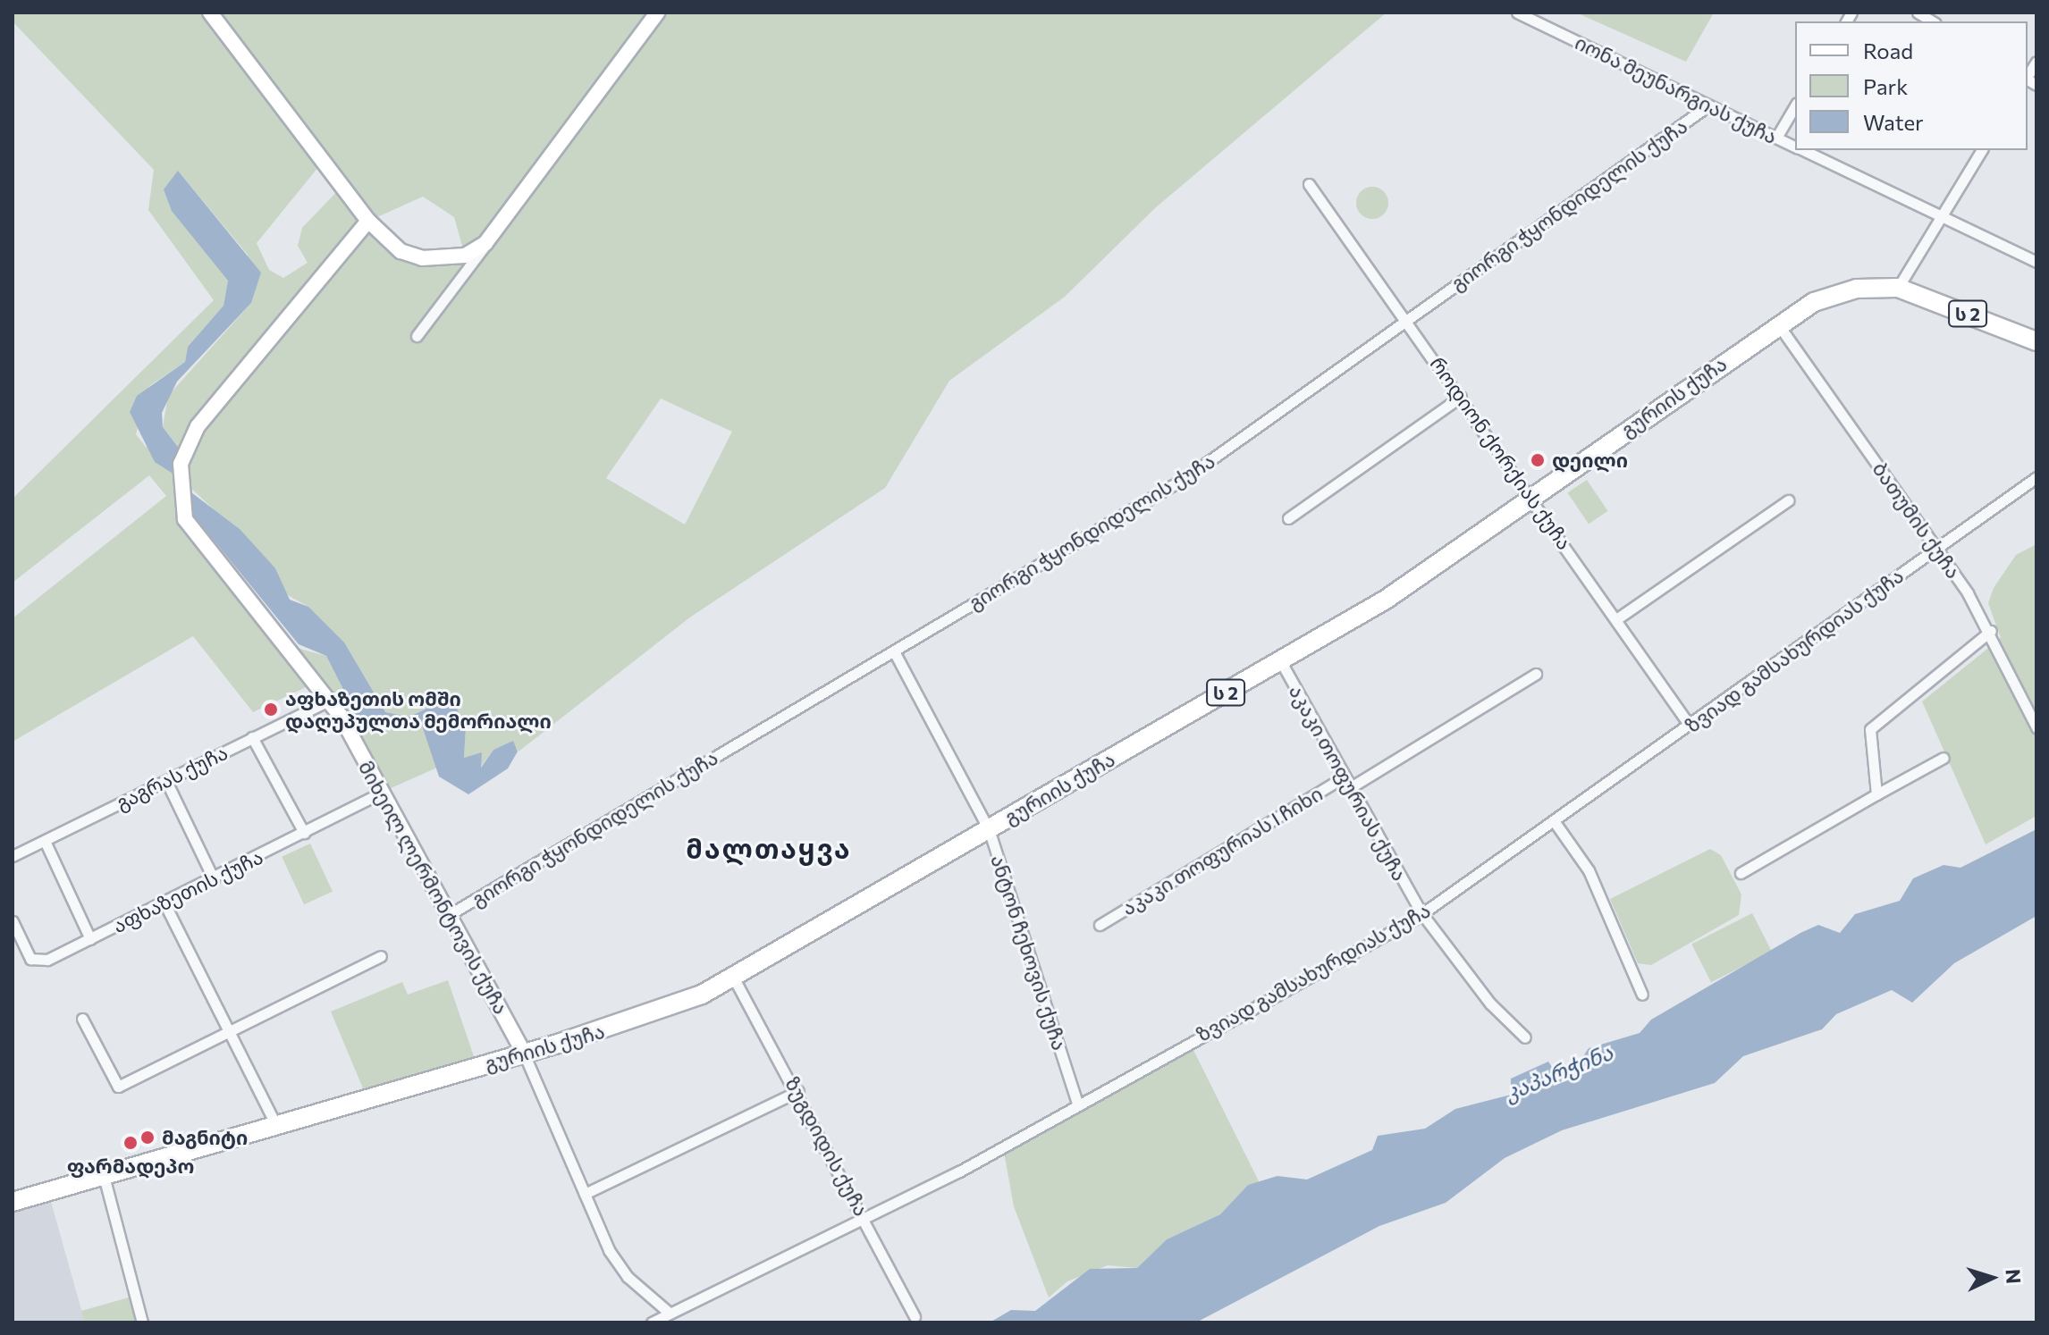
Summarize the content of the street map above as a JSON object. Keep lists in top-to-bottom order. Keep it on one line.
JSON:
{"streets":{"highway":["ს 2","გურიის ქუჩა"],"street":["იონა მეუნარგიას ქუჩა","გიორგი ჭყონდიდელის ქუჩა","როდიონ ქორქიას ქუჩა","ბათუმის ქუჩა","ზვიად გამსახურდიას ქუჩა","გაგრას ქუჩა","აკაკი თოფურიას ქუჩა","აკაკი თოფურიას I ჩიხი","მიხეილ ლერმონტოვის ქუჩა","აფხაზეთის ქუჩა","ანტონ ჩეხოვის ქუჩა","ზუგდიდის ქუჩა"]},"crossings":[["იონა მეუნარგიას ქუჩა","გიორგი ჭყონდიდელის ქუჩა"],["გიორგი ჭყონდიდელის ქუჩა","როდიონ ქორქიას ქუჩა"],["გიორგი ჭყონდიდელის ქუჩა","მიხეილ ლერმონტოვის ქუჩა"],["გიორგი ჭყონდიდელის ქუჩა","ანტონ ჩეხოვის ქუჩა"],["გურიის ქუჩა","როდიონ ქორქიას ქუჩა"],["გურიის ქუჩა","ბათუმის ქუჩა"],["გურიის ქუჩა","აკაკი თოფურიას ქუჩა"],["გურიის ქუჩა","მიხეილ ლერმონტოვის ქუჩა"],["გურიის ქუჩა","ანტონ ჩეხოვის ქუჩა"],["გურიის ქუჩა","ზუგდიდის ქუჩა"],["როდიონ ქორქიას ქუჩა","ზვიად გამსახურდიას ქუჩა"],["ბათუმის ქუჩა","ზვიად გამსახურდიას ქუჩა"],["ზვიად გამსახურდიას ქუჩა","აკაკი თოფურიას ქუჩა"],["ზვიად გამსახურდიას ქუჩა","მიხეილ ლერმონტოვის ქუჩა"],["ზვიად გამსახურდიას ქუჩა","ანტონ ჩეხოვის ქუჩა"],["ზვიად გამსახურდიას ქუჩა","ზუგდიდის ქუჩა"],["გაგრას ქუჩა","მიხეილ ლერმონტოვის ქუჩა"],["აკაკი თოფურიას ქუჩა","აკაკი თოფურიას I ჩიხი"],["მიხეილ ლერმონტოვის ქუჩა","აფხაზეთის ქუჩა"]],"districts":["მალთაყვა"],"water":["კაპარჭინა"],"places":["დეილი","აფხაზეთის ომში დაღუპულთა მემორიალი","მაგნიტი","ფარმადეპო"],"legend":["Road","Park","Water"],"north":"right"}
